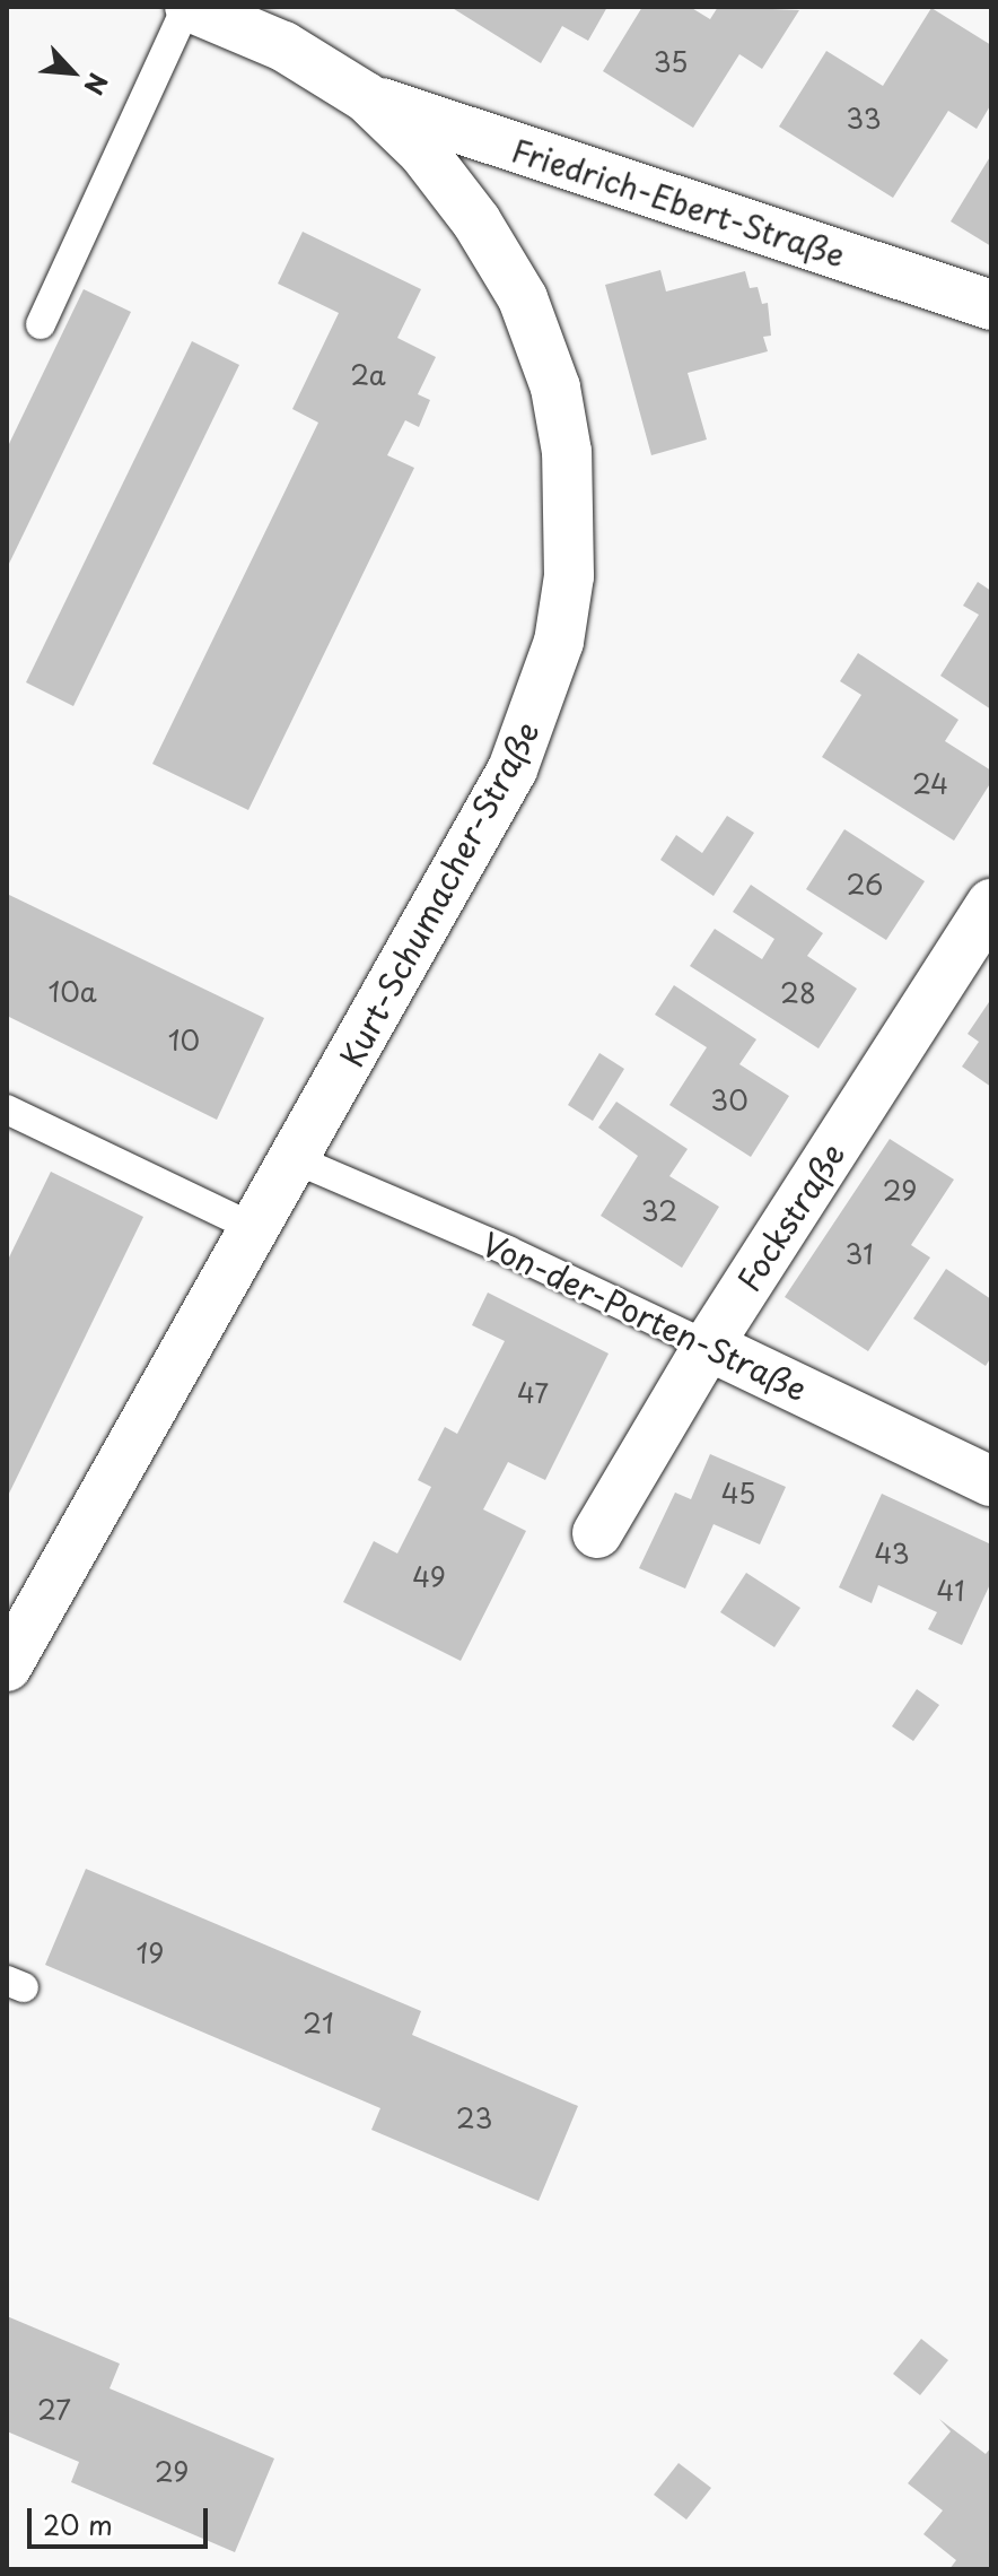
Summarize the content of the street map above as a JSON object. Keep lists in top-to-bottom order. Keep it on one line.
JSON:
{"streets":{"street":["Friedrich-Ebert-Straße","Kurt-Schumacher-Straße","Fockstraße","Von-der-Porten-Straße"]},"crossings":[["Friedrich-Ebert-Straße","Kurt-Schumacher-Straße"],["Kurt-Schumacher-Straße","Von-der-Porten-Straße"],["Fockstraße","Von-der-Porten-Straße"]],"house_numbers":["35","33","2a","24","26","10a","28","10","30","29","32","31","47","45","43","49","41","19","21","23","27","29"],"scale_bar":"20 m","north":"bottom right"}
